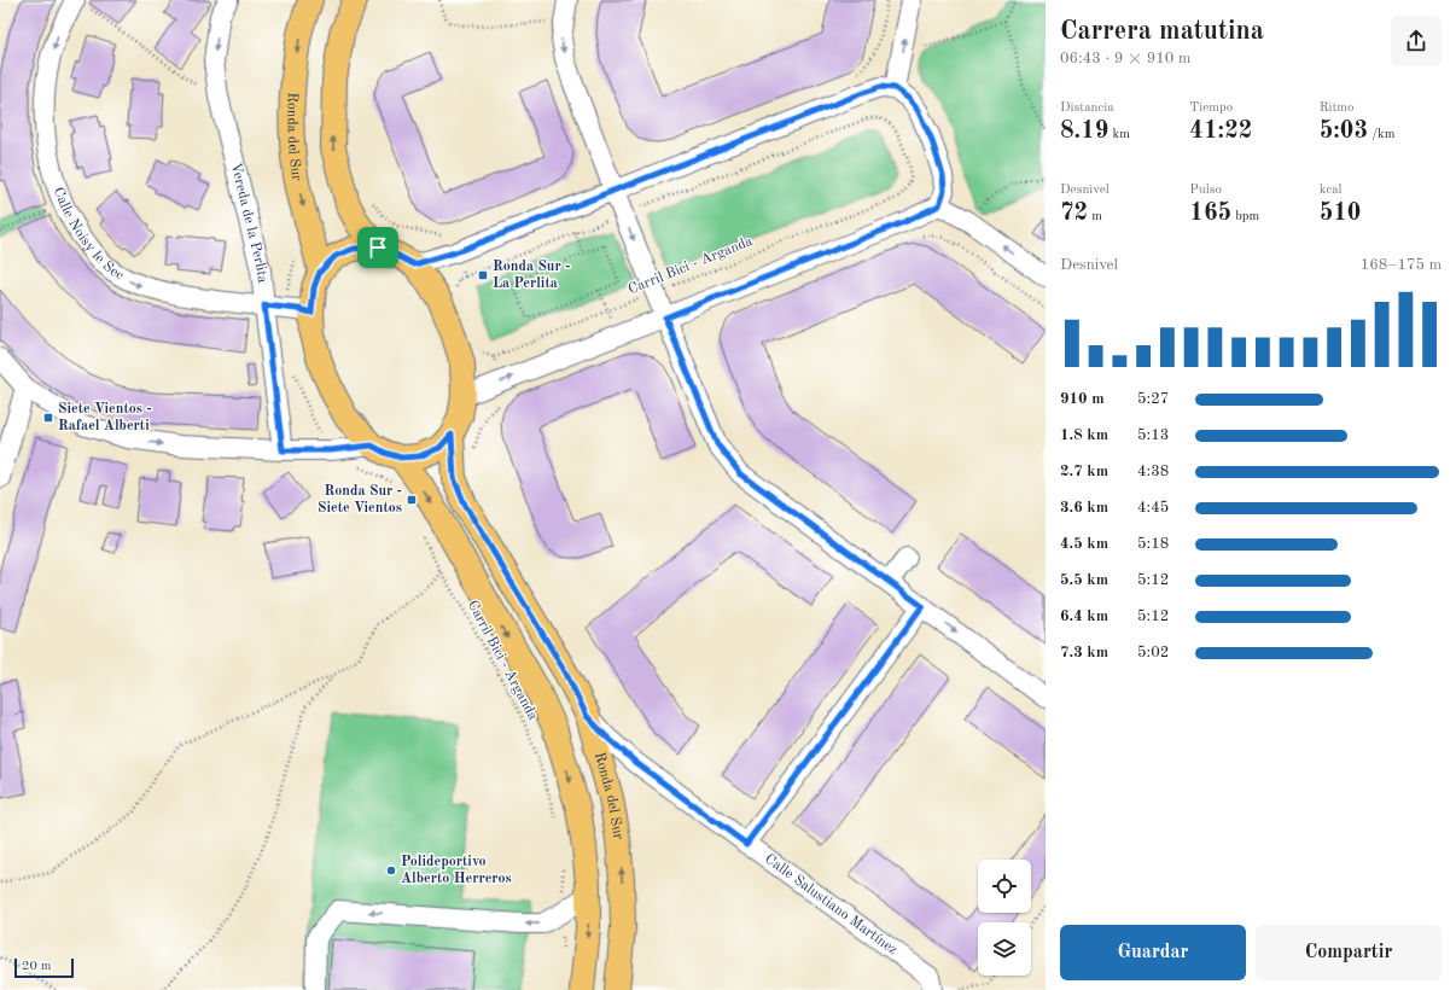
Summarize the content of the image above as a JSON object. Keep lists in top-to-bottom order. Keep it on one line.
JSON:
{"streets":{"main road":["Ronda del Sur"],"street":["Vereda de la Perlita","Calle Noisy le Sec","Calle Salustiano Martínez"],"path":["Carril Bici - Arganda"]},"crossings":[["Ronda del Sur","Calle Noisy le Sec"],["Ronda del Sur","Calle Salustiano Martínez"],["Vereda de la Perlita","Calle Noisy le Sec"]],"places":{"transit":["Ronda Sur - La Perlita","Siete Vientos - Rafael Alberti","Ronda Sur - Siete Vientos"],"other":["Polideportivo Alberto Herreros"]},"scale_bar":"20 m","page":{"heading":["Carrera matutina","06:43 · 9 × 910 m"],"stats":[["Distancia","8.19 km"],["Tiempo","41:22"],["Ritmo","5:03 /km"],["Desnivel","72 m"],["Pulso","165 bpm"],["kcal","510"]],"chart":["Desnivel","168–175 m"],"list":[{"name":"910 m","note":"5:27"},{"name":"1.8 km","note":"5:13"},{"name":"2.7 km","note":"4:38"},{"name":"3.6 km","note":"4:45"},{"name":"4.5 km","note":"5:18"},{"name":"5.5 km","note":"5:12"},{"name":"6.4 km","note":"5:12"},{"name":"7.3 km","note":"5:02"}],"buttons":["Guardar","Compartir"],"scale":"20 m"}}
